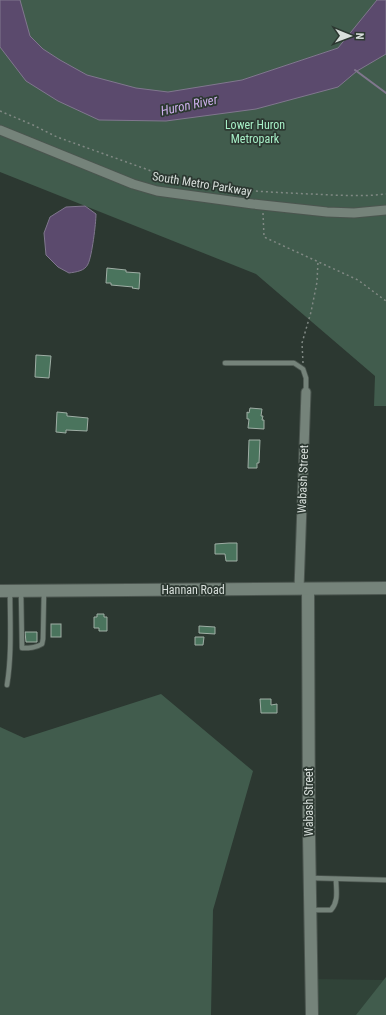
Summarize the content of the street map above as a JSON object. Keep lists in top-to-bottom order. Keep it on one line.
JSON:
{"streets":{"street":["South Metro Parkway","Wabash Street","Hannan Road"]},"crossings":[["Wabash Street","Hannan Road"]],"water":["Huron River"],"parks":["Lower Huron Metropark"],"north":"right"}
